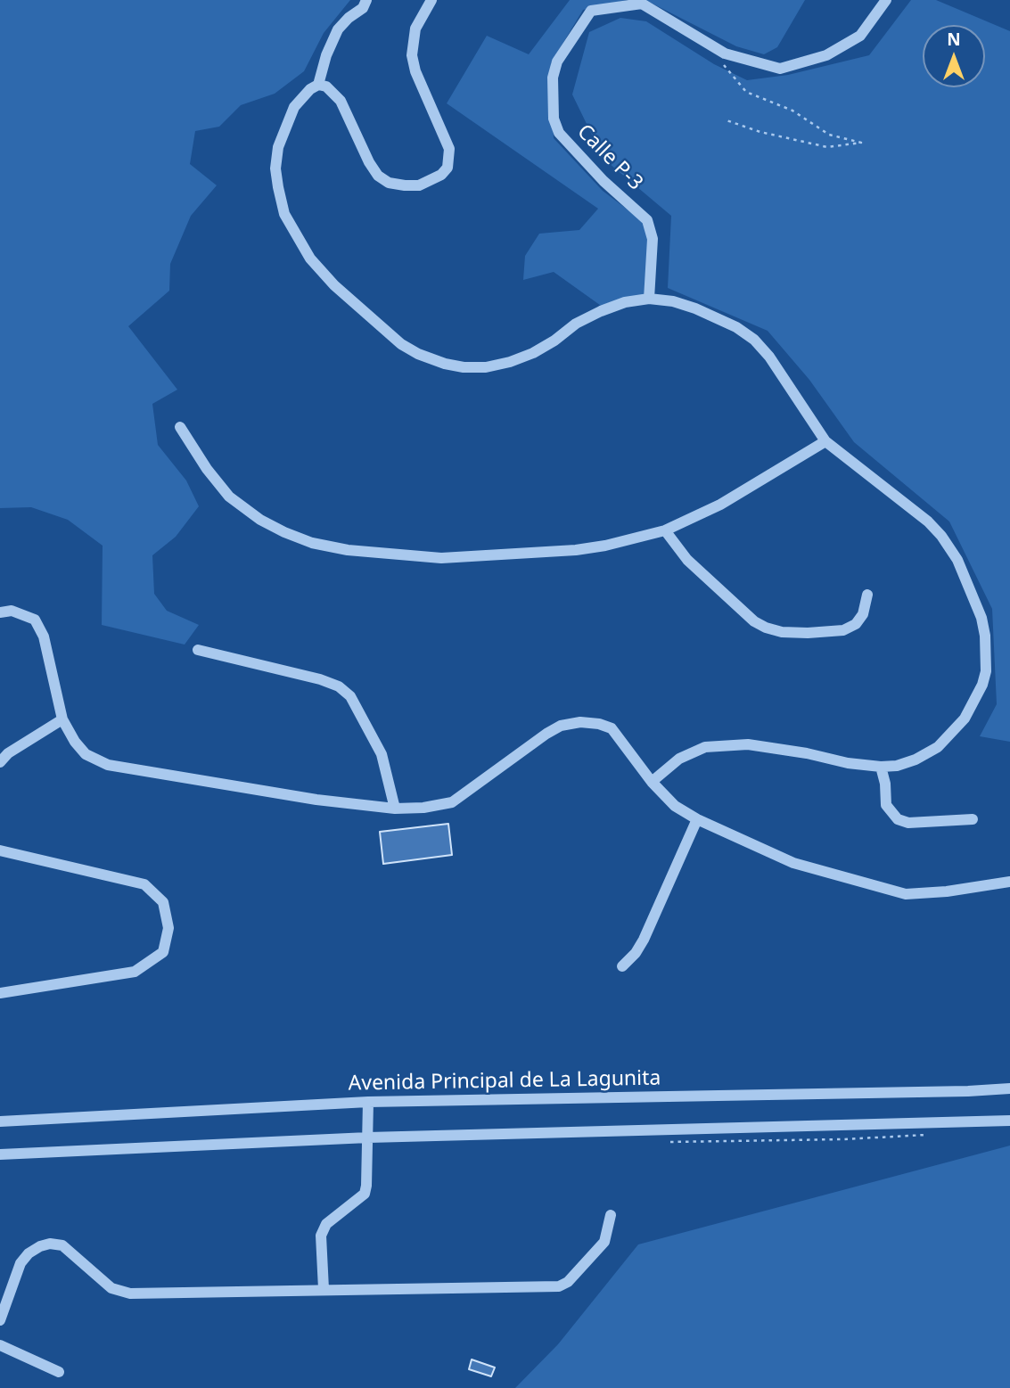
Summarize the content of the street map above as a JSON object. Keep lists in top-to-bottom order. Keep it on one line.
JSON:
{"streets":{"street":["Calle P-3","Avenida Principal de La Lagunita"]},"north":"top"}
